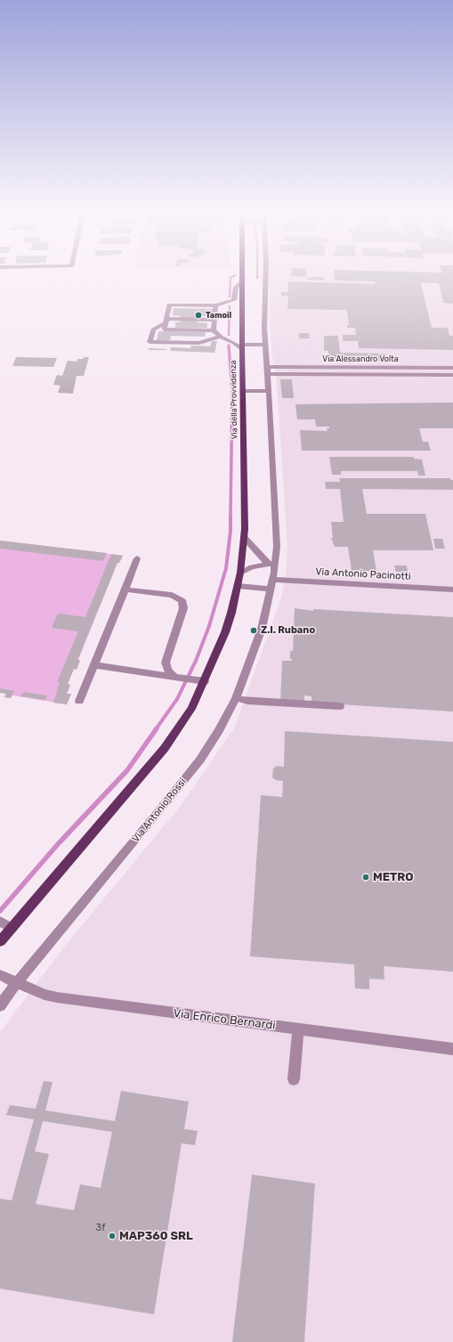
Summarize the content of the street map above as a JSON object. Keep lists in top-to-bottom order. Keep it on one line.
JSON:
{"streets":{"main road":["Via della Provvidenza"],"street":["Via Alessandro Volta","Via Antonio Pacinotti","Via Antonio Rossi","Via Enrico Bernardi"]},"crossings":[["Via della Provvidenza","Via Antonio Pacinotti"],["Via Antonio Pacinotti","Via Antonio Rossi"],["Via Antonio Rossi","Via Enrico Bernardi"]],"places":["Tamoil","Z.I. Rubano","METRO","MAP360 SRL"],"house_numbers":["3f"]}
